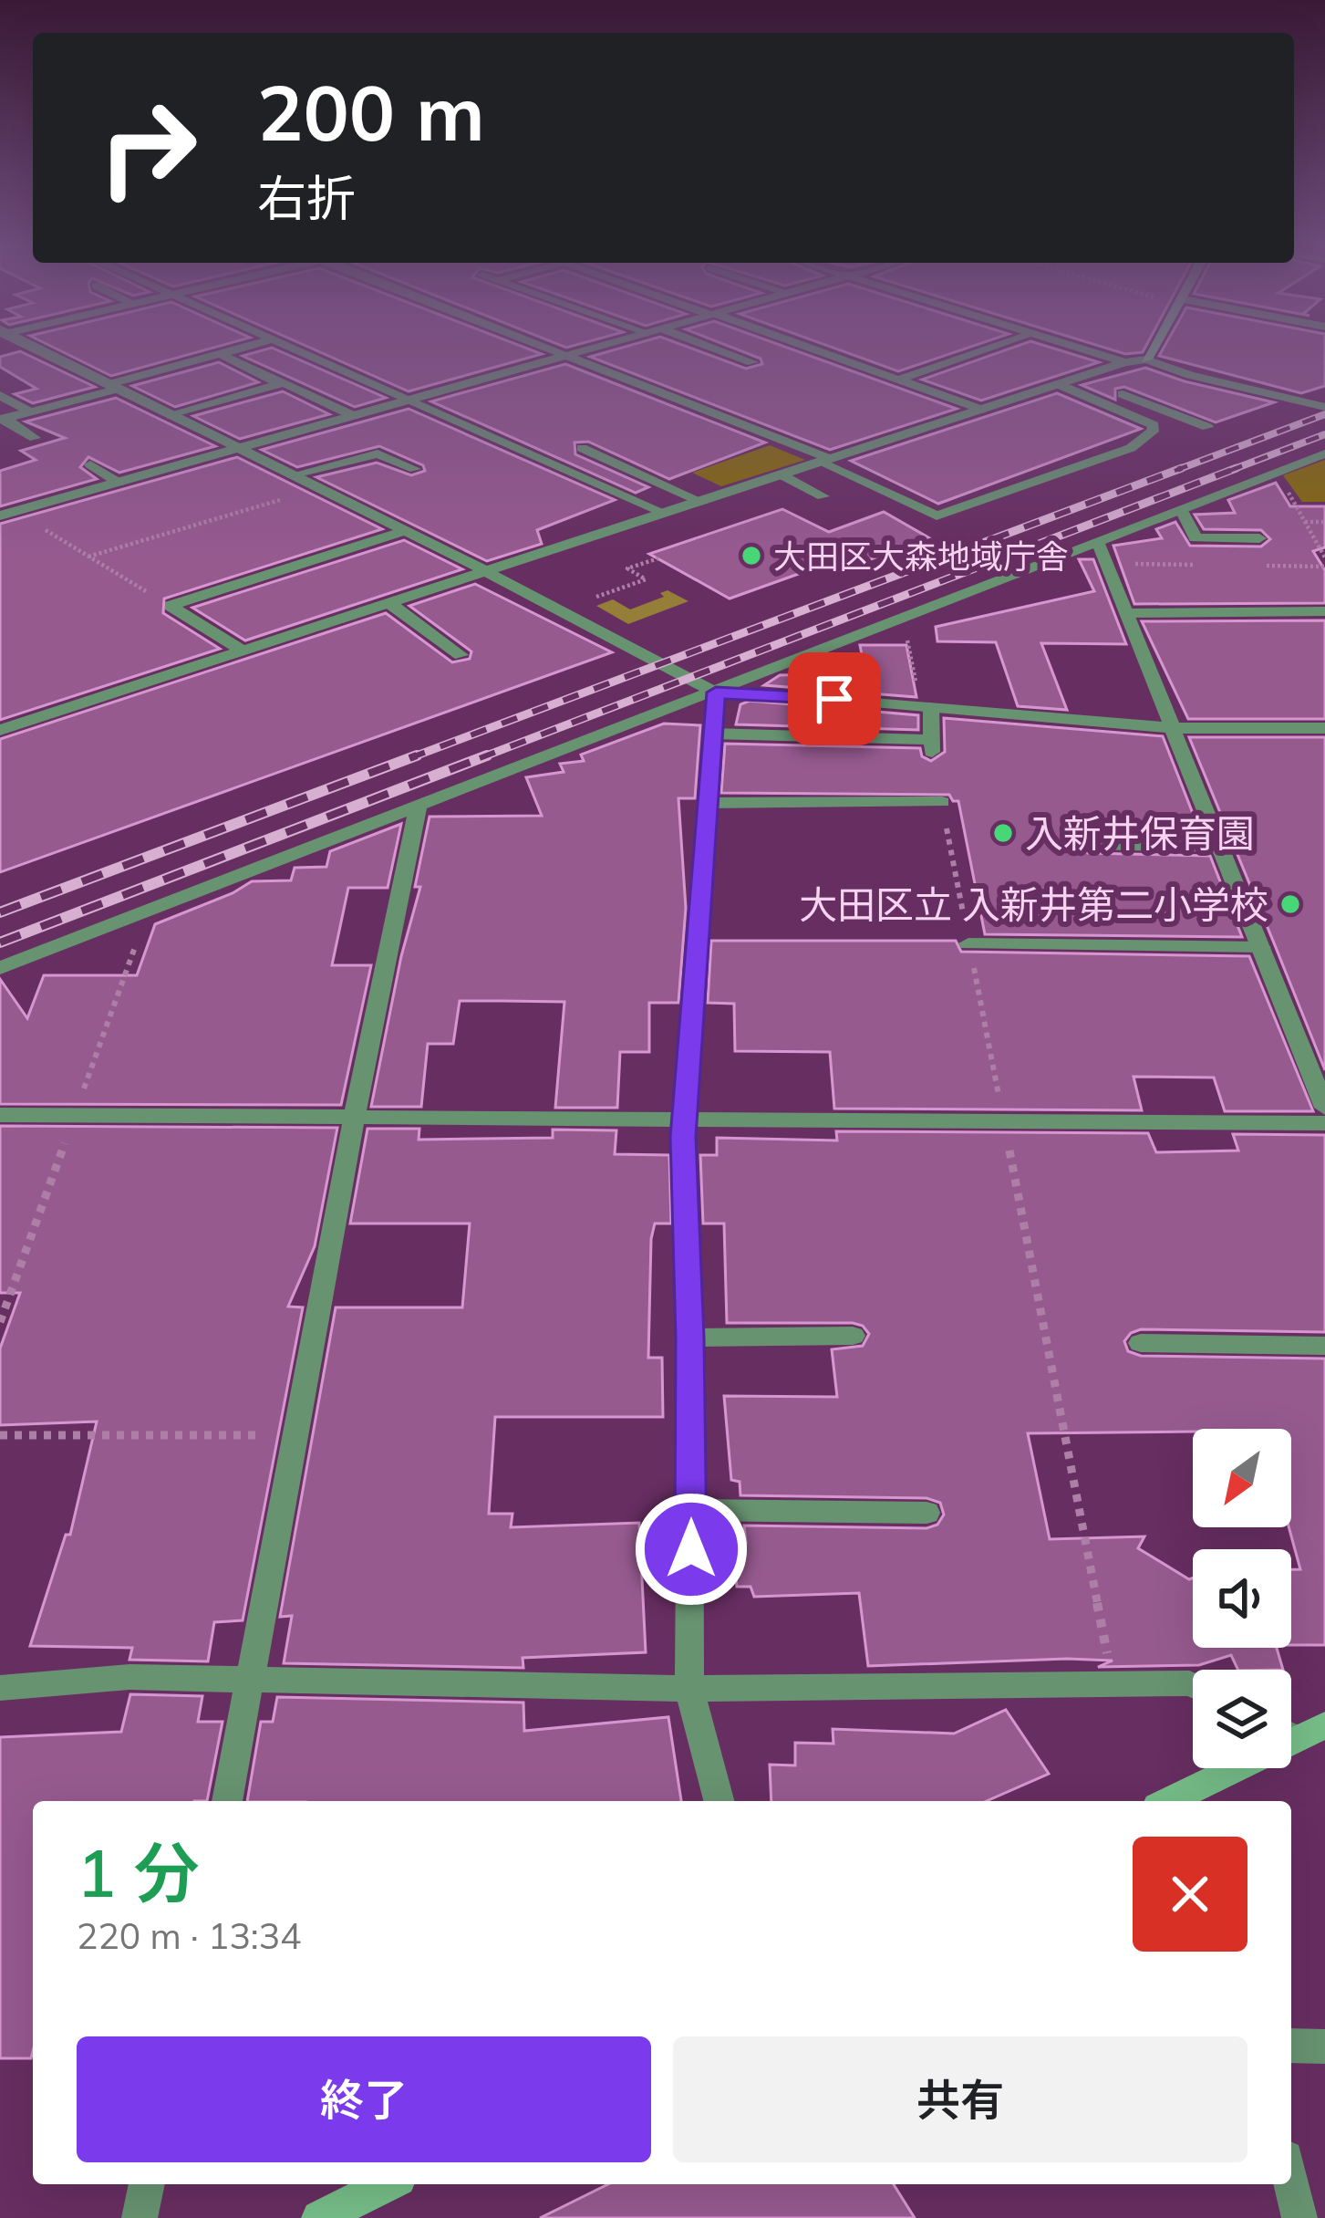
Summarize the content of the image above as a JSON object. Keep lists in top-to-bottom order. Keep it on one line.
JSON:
{"places":["大田区大森地域庁舎","入新井保育園","大田区立 入新井第二小学校"],"north":"bottom left","page":{"turn":["200 m","右折"],"heading":["1 分","220 m · 13:34"],"buttons":["終了","共有"]}}
